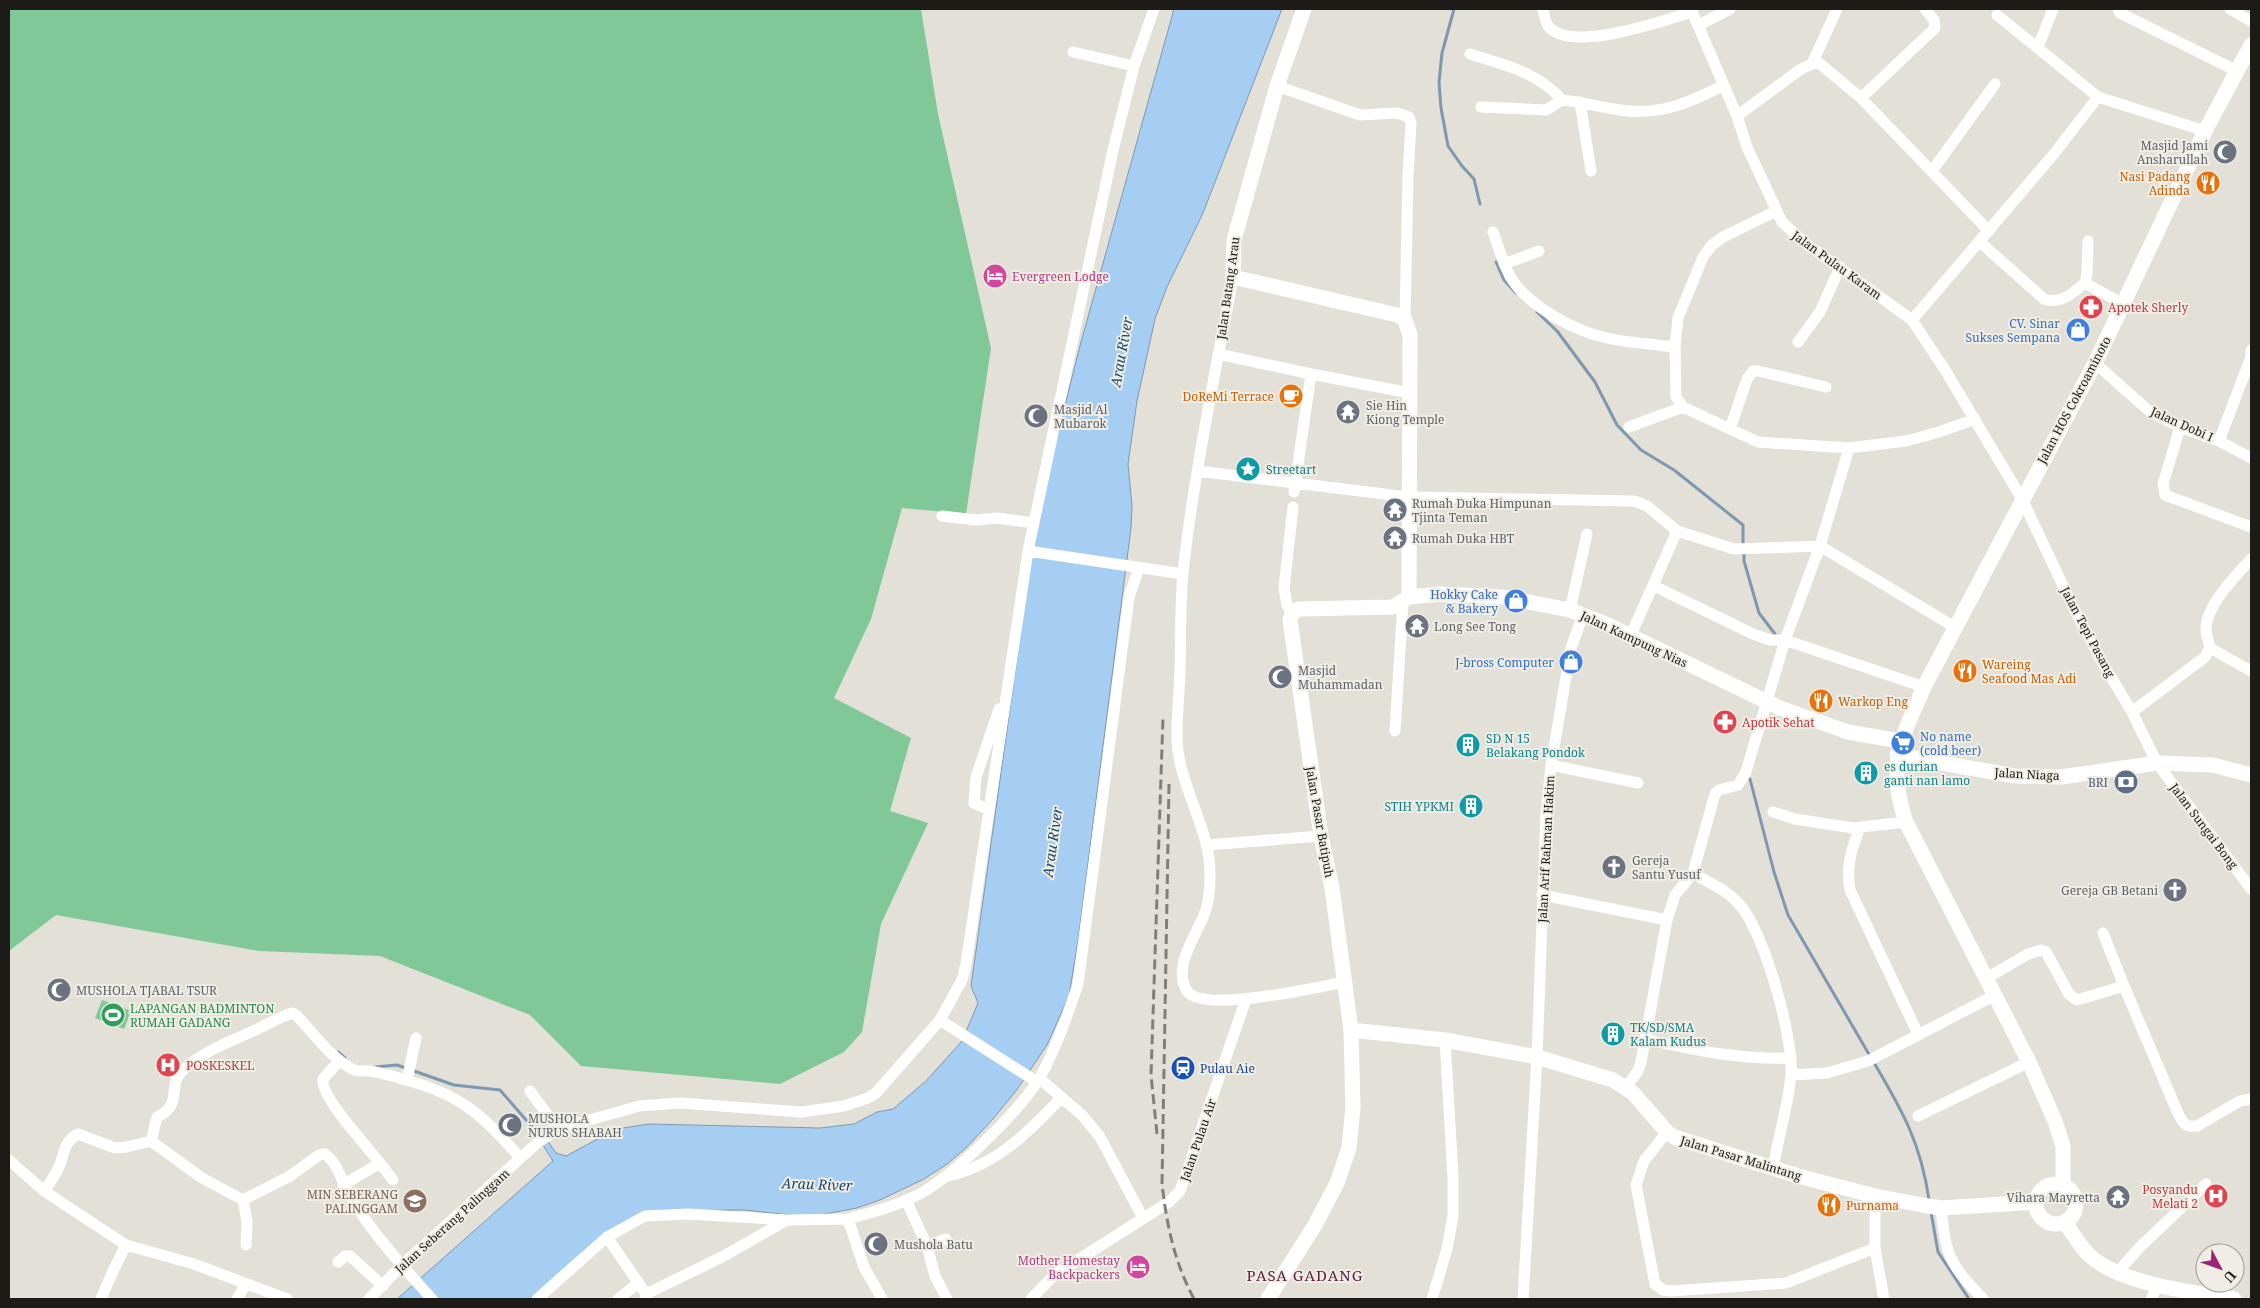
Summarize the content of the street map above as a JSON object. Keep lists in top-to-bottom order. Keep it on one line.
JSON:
{"streets":{"main road":["Jalan Batang Arau","Jalan HOS Cokroaminoto","Jalan Kampung Nias","Jalan Niaga","Jalan Pasar Batipuh","Jalan Pasar Malintang"],"street":["Jalan Pulau Karam","Jalan Dobi I","Jalan Tepi Pasang","Jalan Sungai Bong","Jalan Arif Rahman Hakim","Jalan Pulau Air","Jalan Seberang Palinggam"]},"crossings":[["Jalan Pulau Karam","Jalan HOS Cokroaminoto"],["Jalan Pulau Karam","Jalan Tepi Pasang"],["Jalan Batang Arau","Jalan Pasar Batipuh"],["Jalan Batang Arau","Jalan Pulau Air"],["Jalan HOS Cokroaminoto","Jalan Dobi I"],["Jalan HOS Cokroaminoto","Jalan Tepi Pasang"],["Jalan HOS Cokroaminoto","Jalan Kampung Nias"],["Jalan HOS Cokroaminoto","Jalan Niaga"],["Jalan Tepi Pasang","Jalan Niaga"],["Jalan Tepi Pasang","Jalan Sungai Bong"],["Jalan Kampung Nias","Jalan Niaga"],["Jalan Kampung Nias","Jalan Pasar Batipuh"],["Jalan Kampung Nias","Jalan Arif Rahman Hakim"],["Jalan Niaga","Jalan Sungai Bong"],["Jalan Pasar Batipuh","Jalan Pasar Malintang"],["Jalan Arif Rahman Hakim","Jalan Pasar Malintang"]],"districts":["PASA GADANG"],"water":["Arau River"],"places":{"mosque":["Masjid Jami Ansharullah","Masjid Al Mubarok","Masjid Muhammadan","MUSHOLA TJABAL TSUR","MUSHOLA NURUS SHABAH","Mushola Batu"],"restaurant":["Nasi Padang Adinda","Wareing Seafood Mas Adi","Warkop Eng","Purnama"],"hotel":["Evergreen Lodge","Mother Homestay Backpackers"],"pharmacy":["Apotek Sherly","Apotik Sehat"],"shop":["CV. Sinar Sukses Sempana","Hokky Cake & Bakery","J-bross Computer"],"cafe":["DoReMi Terrace"],"temple":["Sie Hin Kiong Temple","Rumah Duka Himpunan Tjinta Teman","Rumah Duka HBT","Long See Tong","Vihara Mayretta"],"place":["Streetart"],"supermarket":["No name (cold beer)"],"building":["SD N 15 Belakang Pondok","es durian ganti nan lamo","STIH YPKMI","TK/SD/SMA Kalam Kudus"],"bank":["BRI"],"church":["Gereja Santu Yusuf","Gereja GB Betani"],"sports":["LAPANGAN BADMINTON RUMAH GADANG"],"hospital":["POSKESKEL","Posyandu Melati 2"],"station":["Pulau Aie"],"school or university":["MIN SEBERANG PALINGGAM"]},"north":"bottom right"}
